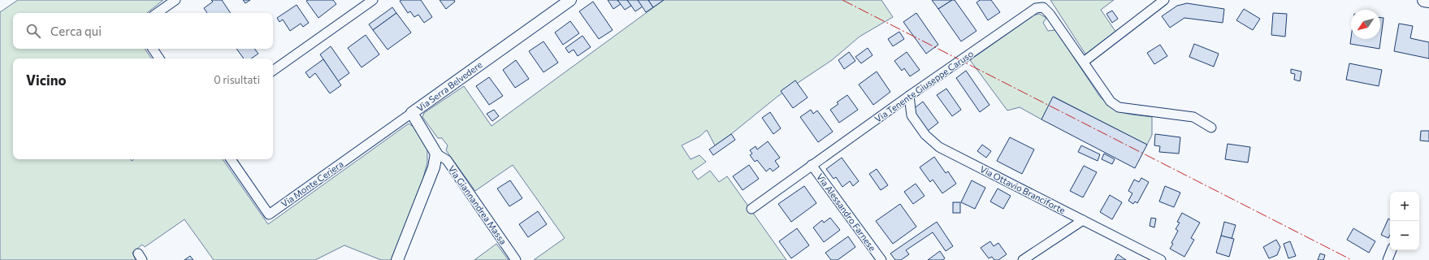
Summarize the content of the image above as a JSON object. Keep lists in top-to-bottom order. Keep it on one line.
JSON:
{"streets":{"street":["Via Serra Belvedere","Via Tenente Giuseppe Caruso","Via Monte Ceriera","Via Ottavio Branciforte","Via Giannandrea Massa","Via Alessandro Farnese"]},"crossings":[["Via Serra Belvedere","Via Monte Ceriera"],["Via Serra Belvedere","Via Giannandrea Massa"],["Via Tenente Giuseppe Caruso","Via Ottavio Branciforte"],["Via Tenente Giuseppe Caruso","Via Alessandro Farnese"]],"north":"bottom left","page":{"search":"Cerca qui","heading":["Vicino","0 risultati"],"map_buttons":["+","−"]}}
